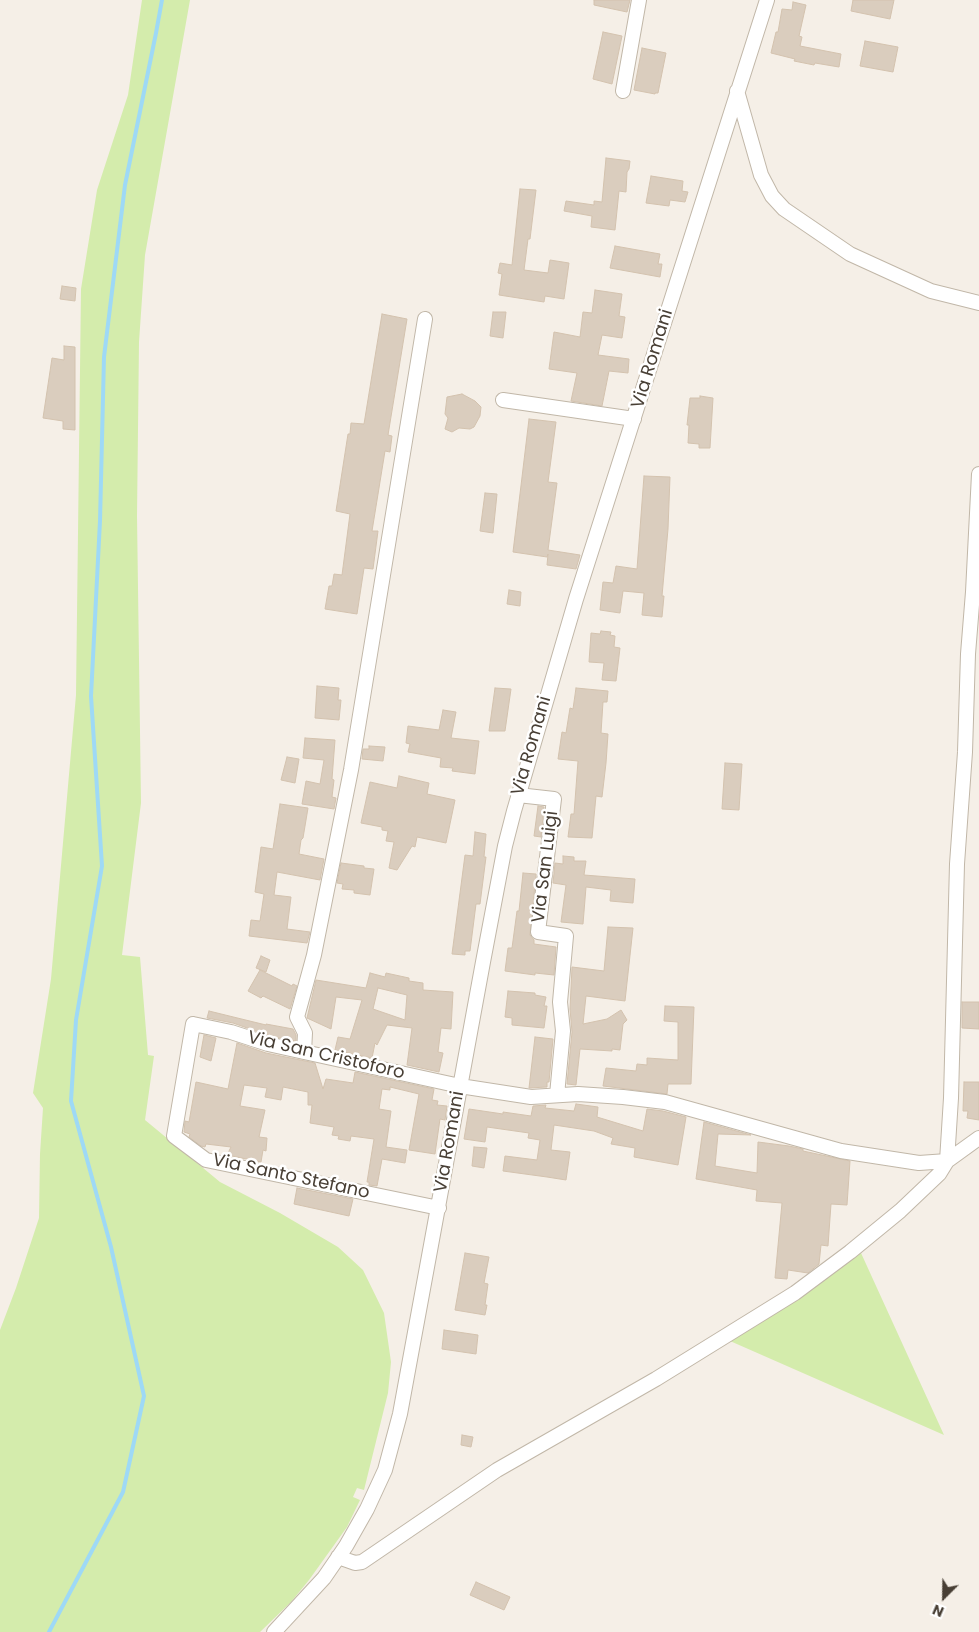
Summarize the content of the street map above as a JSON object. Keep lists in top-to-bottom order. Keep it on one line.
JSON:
{"streets":{"street":["Via Romani","Via San Luigi","Via San Cristoforo","Via Santo Stefano"]},"crossings":[["Via Romani","Via San Luigi"],["Via Romani","Via San Cristoforo"],["Via Romani","Via Santo Stefano"],["Via San Luigi","Via San Cristoforo"],["Via San Cristoforo","Via Santo Stefano"]],"north":"bottom left"}
